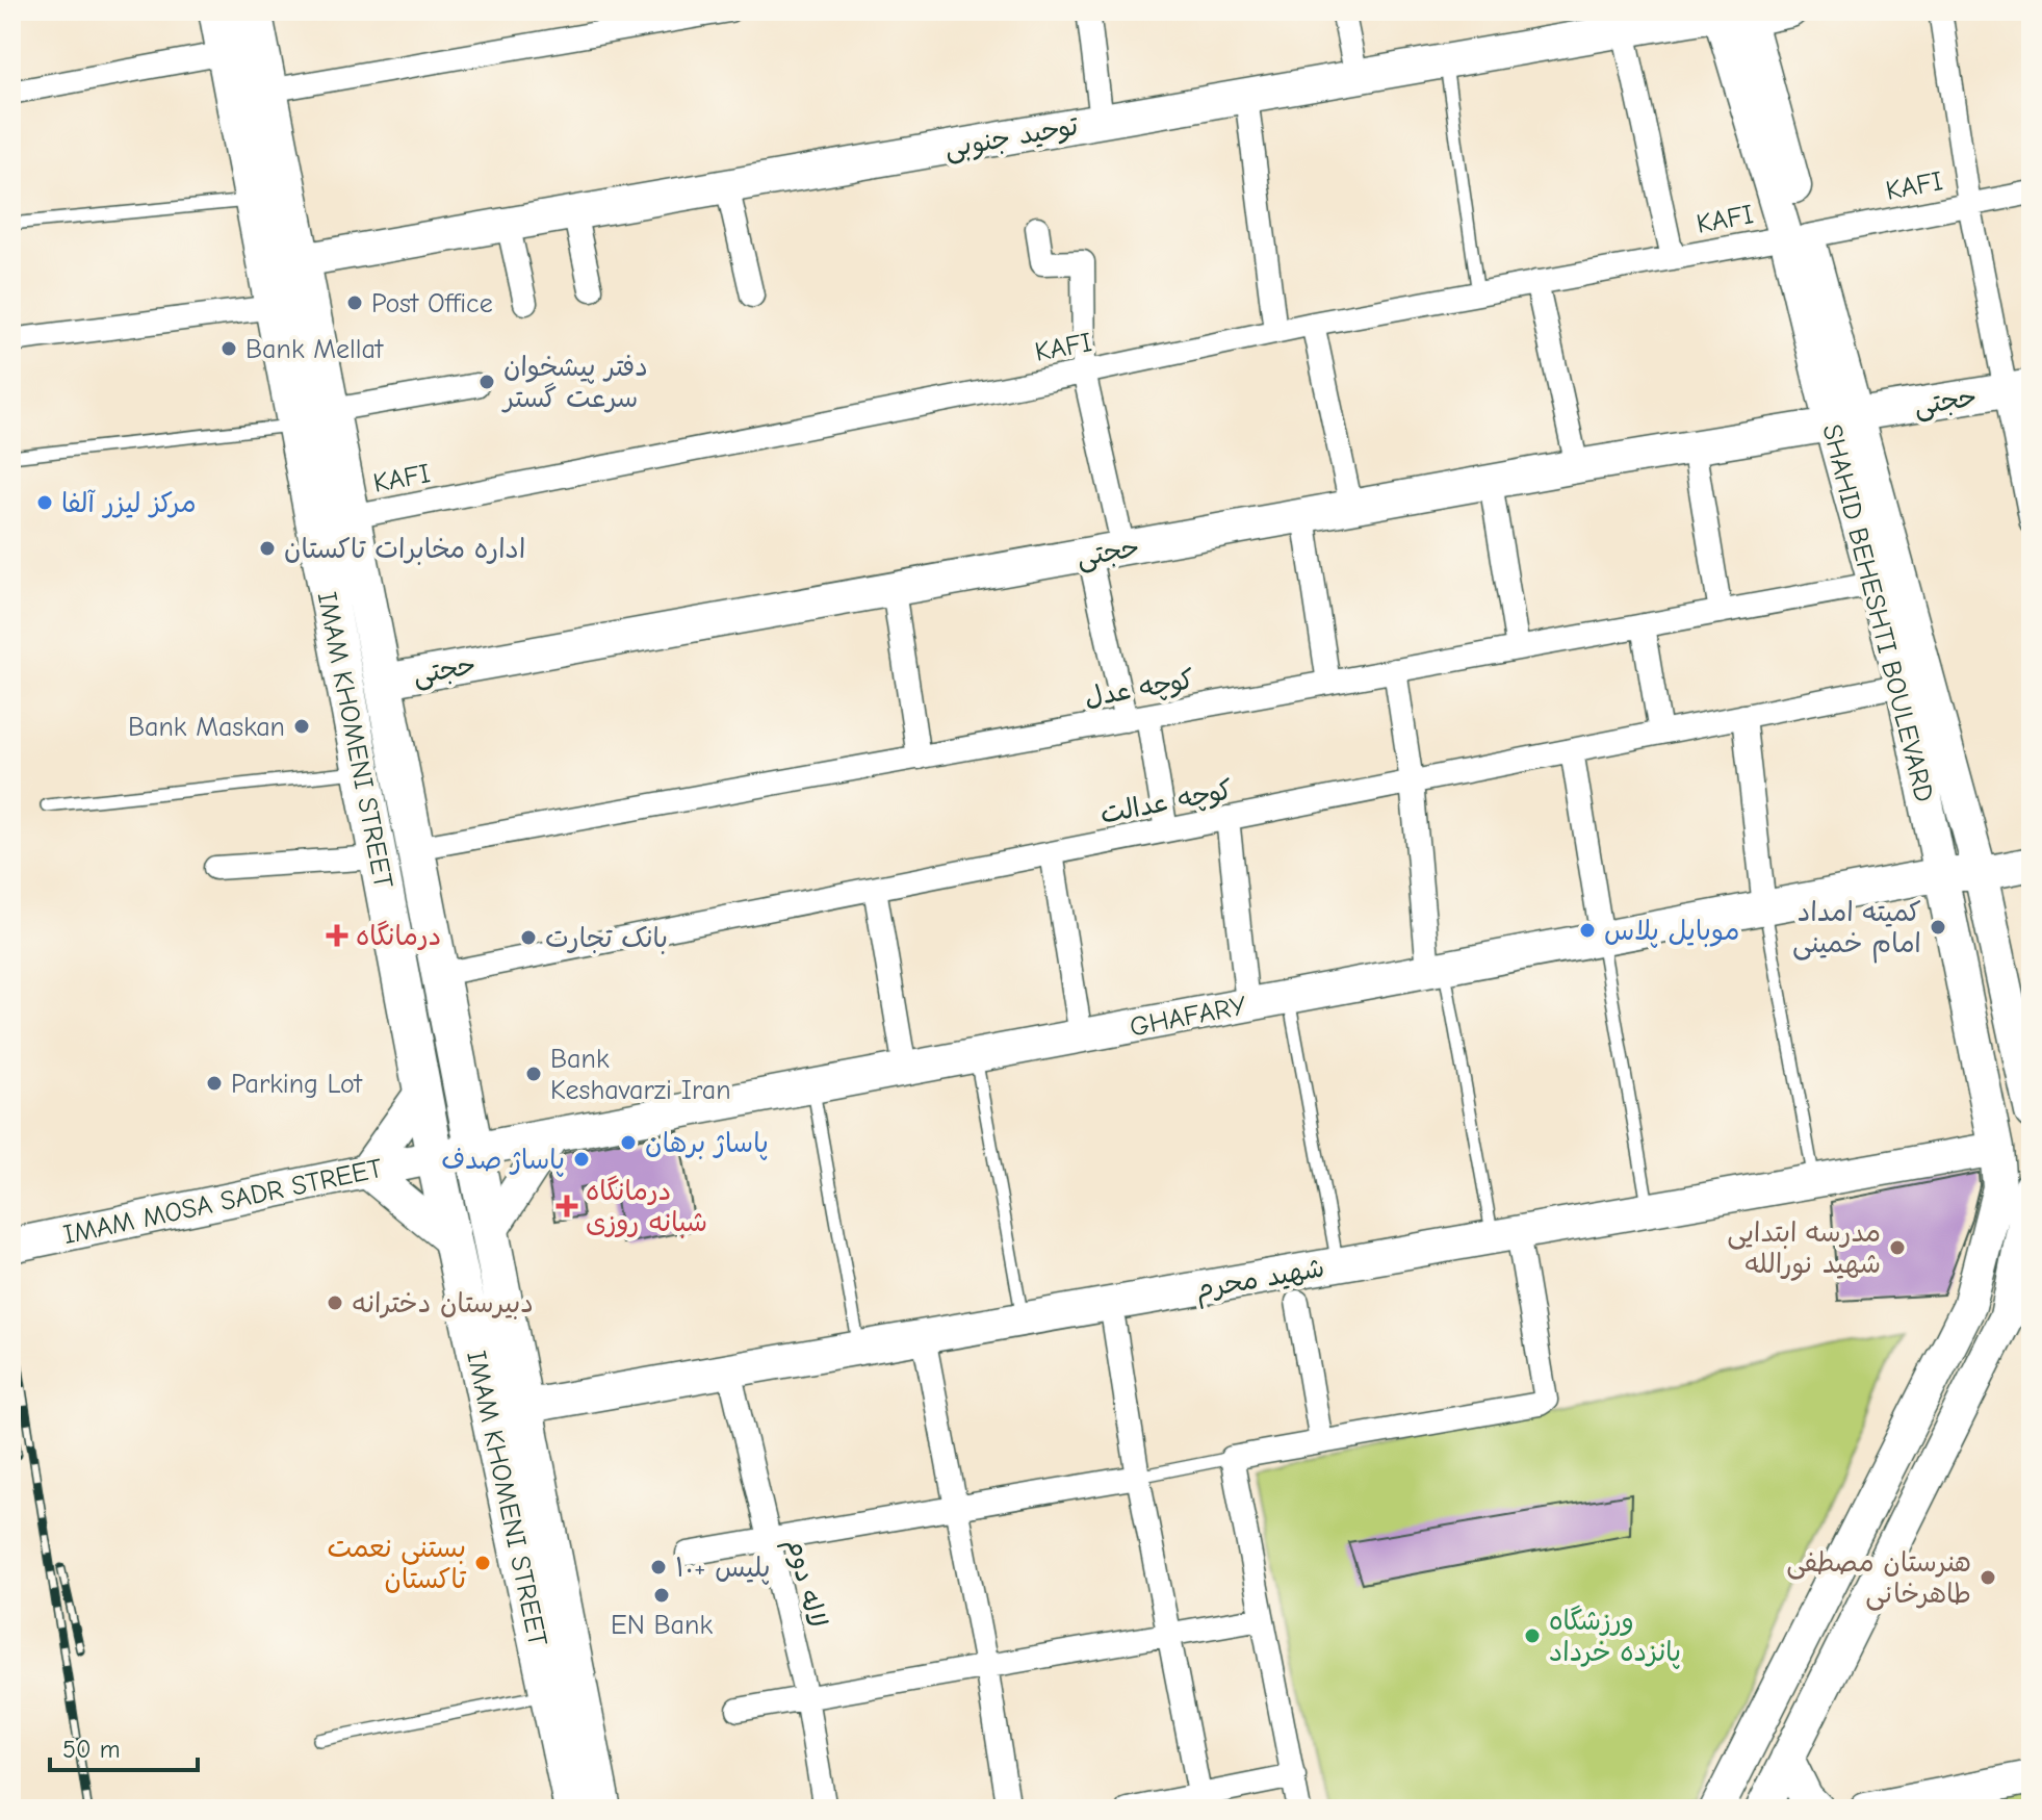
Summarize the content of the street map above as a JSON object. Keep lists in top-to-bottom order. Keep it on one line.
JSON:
{"streets":{"main road":["IMAM KHOMENI STREET"],"street":["توحید جنوبی","KAFI","حجتی","SHAHID BEHESHTI BOULEVARD","کوچه عدل","کوچه عدالت","GHAFARY","IMAM MOSA SADR STREET","شهید محرم","لاله دوم"]},"crossings":[["توحید جنوبی","SHAHID BEHESHTI BOULEVARD"],["توحید جنوبی","IMAM KHOMENI STREET"],["KAFI","SHAHID BEHESHTI BOULEVARD"],["KAFI","IMAM KHOMENI STREET"],["حجتی","SHAHID BEHESHTI BOULEVARD"],["حجتی","IMAM KHOMENI STREET"],["SHAHID BEHESHTI BOULEVARD","کوچه عدل"],["SHAHID BEHESHTI BOULEVARD","کوچه عدالت"],["SHAHID BEHESHTI BOULEVARD","GHAFARY"],["SHAHID BEHESHTI BOULEVARD","شهید محرم"],["کوچه عدل","IMAM KHOMENI STREET"],["IMAM KHOMENI STREET","کوچه عدالت"],["IMAM KHOMENI STREET","GHAFARY"],["IMAM KHOMENI STREET","IMAM MOSA SADR STREET"],["IMAM KHOMENI STREET","شهید محرم"],["GHAFARY","IMAM MOSA SADR STREET"],["شهید محرم","لاله دوم"]],"places":{"other":["Post Office","Bank Mellat","دفتر پیشخوان سرعت گستر","مرکز لیزر آلفا","اداره مخابرات تاکستان","Bank Maskan","کمیته امداد امام خمینی","موبایل پلاس","بانک تجارت","Bank Keshavarzi Iran","Parking Lot","پاساژ برهان","پاساژ صدف","مدرسه ابتدایی شهید نورالله","دبیرستان دخترانه","بستنی نعمت تاکستان","پلیس +۱۰","هنرستان مصطفی طاهرخانی","EN Bank","ورزشگاه پانزده خرداد"],"health":["درمانگاه","درمانگاه شبانه روزی"]},"scale_bar":"50 m"}
